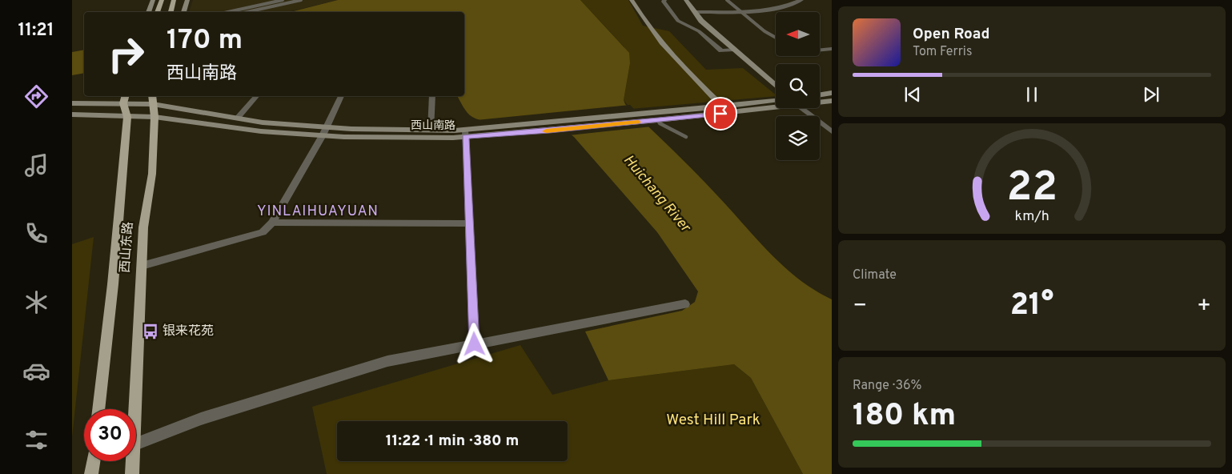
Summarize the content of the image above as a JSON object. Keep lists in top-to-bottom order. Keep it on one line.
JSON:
{"streets":{"main road":["西山南路","西山东路"]},"crossings":[["西山南路","西山东路"]],"districts":["YINLAIHUAYUAN"],"water":["Huichang River"],"parks":["West Hill Park"],"places":{"bus stop":["银来花苑"]},"north":"left","page":{"tabs":"11:21","turn":["170 m","西山南路"],"song":["Open Road","Tom Ferris"],"tile":["Climate",["Range · 36%","180 km"]],"heat":["−","21°","+"],"limit":"30","trip":"11:22 · 1 min · 380 m","gauge":["22","km/h"]}}
